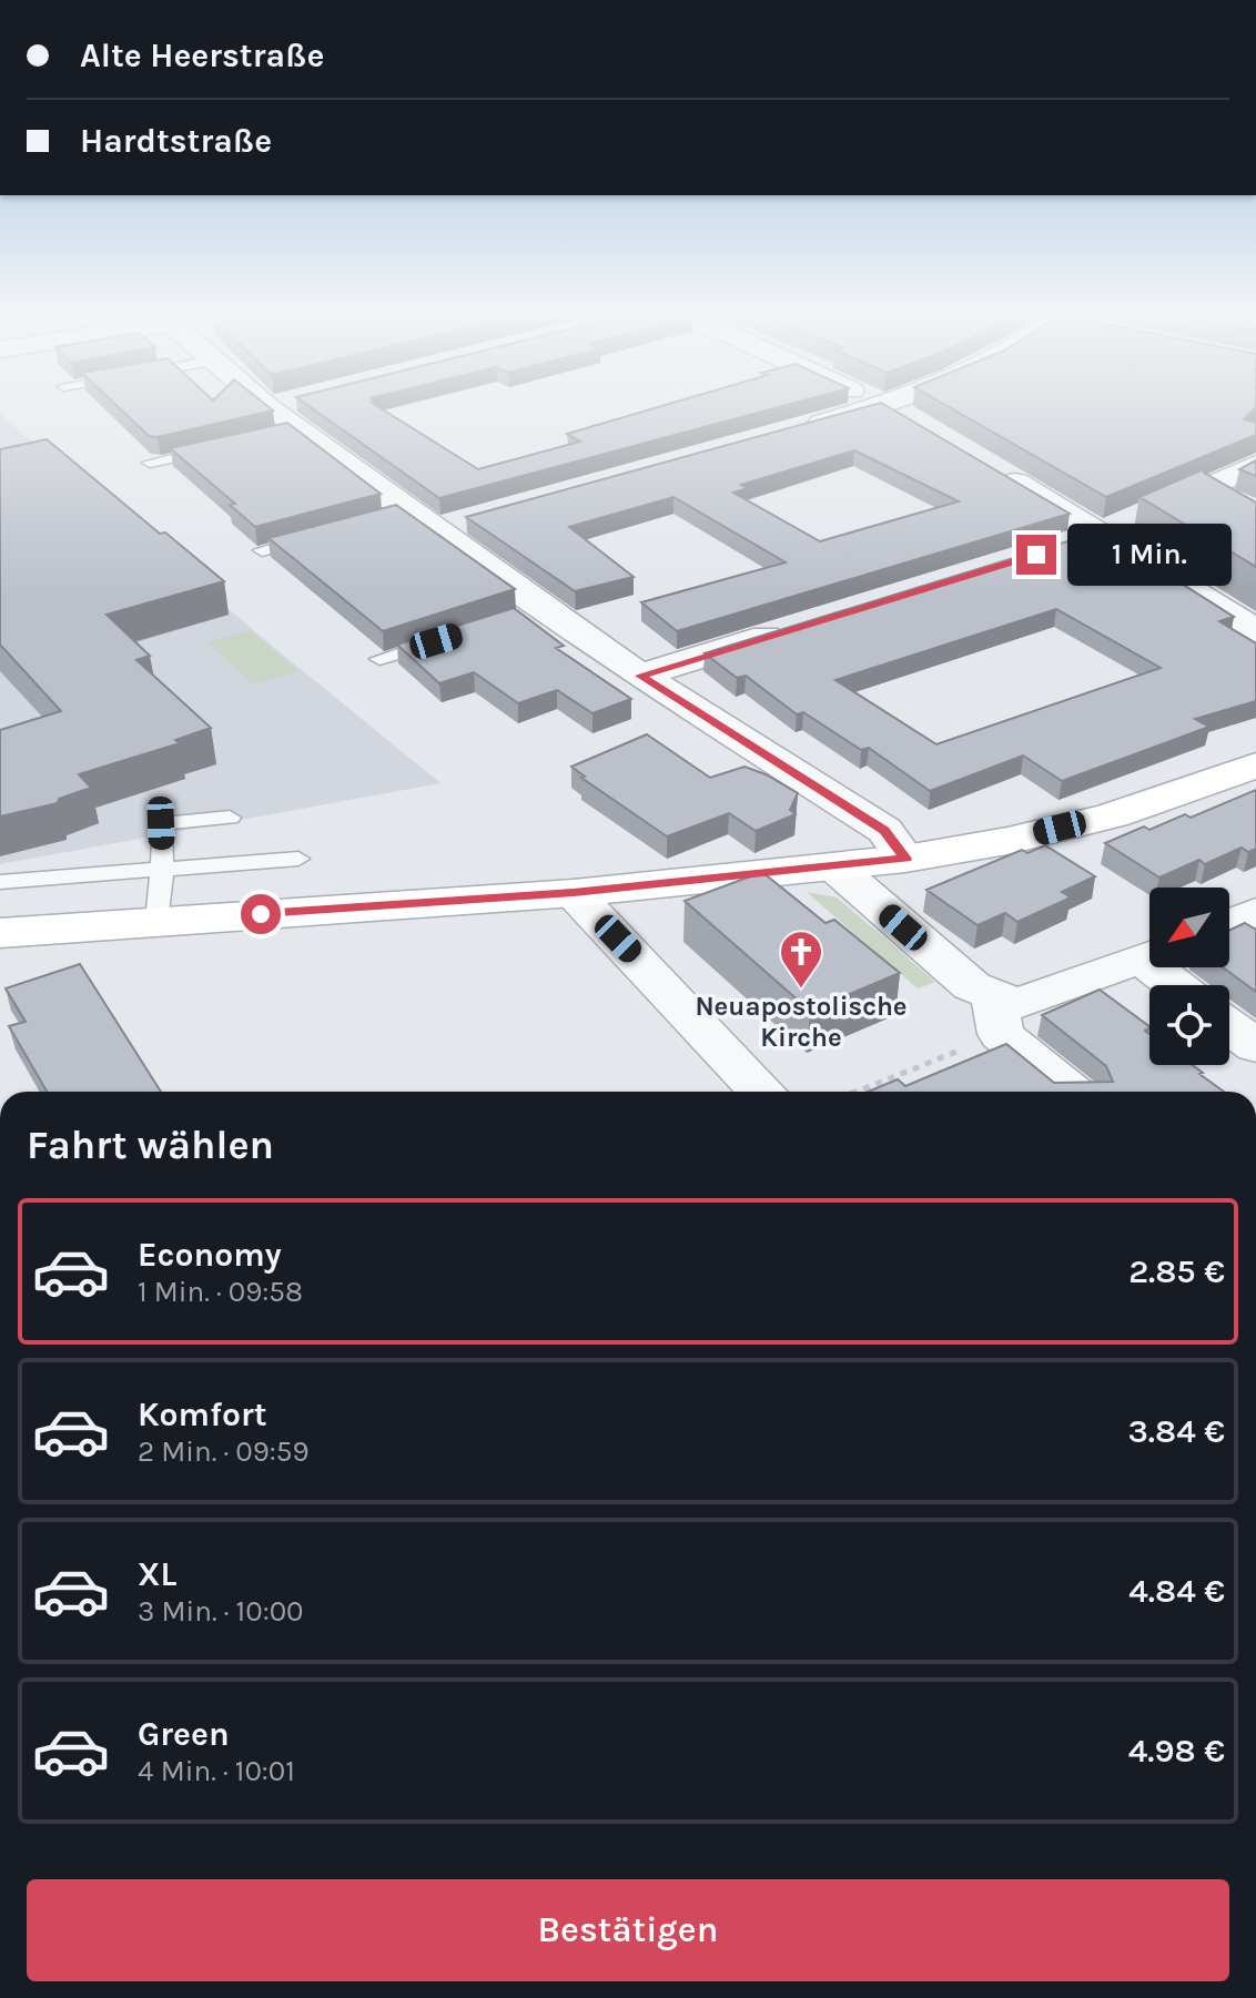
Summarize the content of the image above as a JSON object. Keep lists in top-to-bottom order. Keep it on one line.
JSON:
{"places":{"church":["Neuapostolische Kirche"]},"north":"bottom left","page":{"banner":["Alte Heerstraße","Hardtstraße"],"bubble":"1 Min.","heading":"Fahrt wählen","list":[{"name":"Economy","note":"1 Min. · 09:58","value":"2.85 €"},{"name":"Komfort","note":"2 Min. · 09:59","value":"3.84 €"},{"name":"XL","note":"3 Min. · 10:00","value":"4.84 €"},{"name":"Green","note":"4 Min. · 10:01","value":"4.98 €"}],"buttons":"Bestätigen"}}
